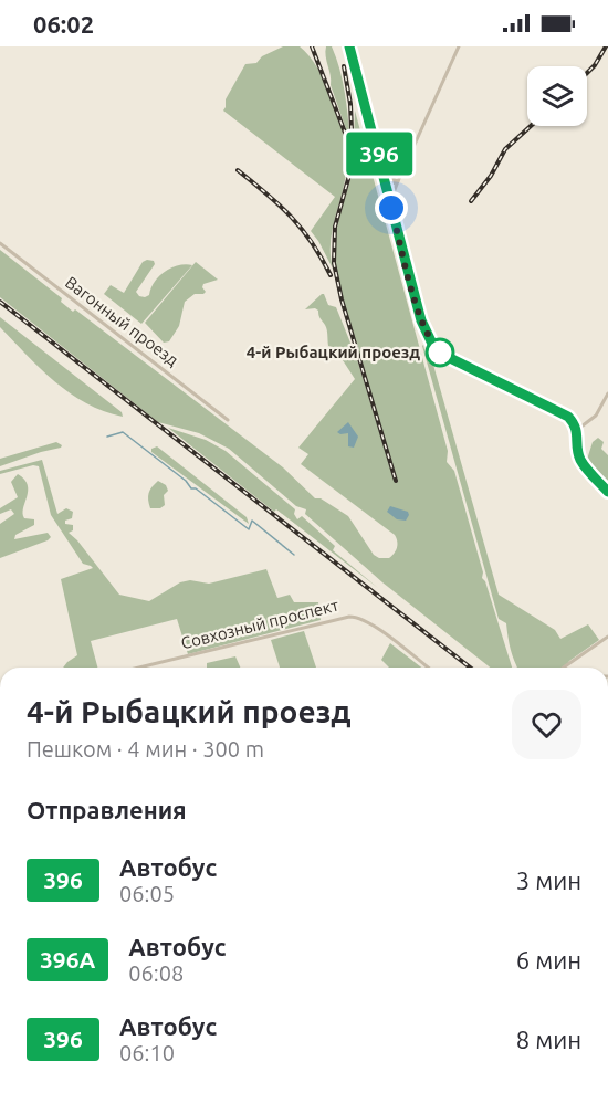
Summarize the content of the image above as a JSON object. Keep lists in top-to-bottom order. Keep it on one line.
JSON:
{"streets":{"street":["Вагонный проезд","Совхозный проспект"]},"places":["4-й Рыбацкий проезд"],"lines":["bus line 396"],"page":{"status":"06:02","on_map":"396","heading":[["4-й Рыбацкий проезд","Пешком · 4 мин · 300 m"],"Отправления"],"list":[{"mark":"396","name":"Автобус","note":"06:05","value":"3 мин"},{"mark":"396А","name":"Автобус","note":"06:08","value":"6 мин"},{"mark":"396","name":"Автобус","note":"06:10","value":"8 мин"}]}}
